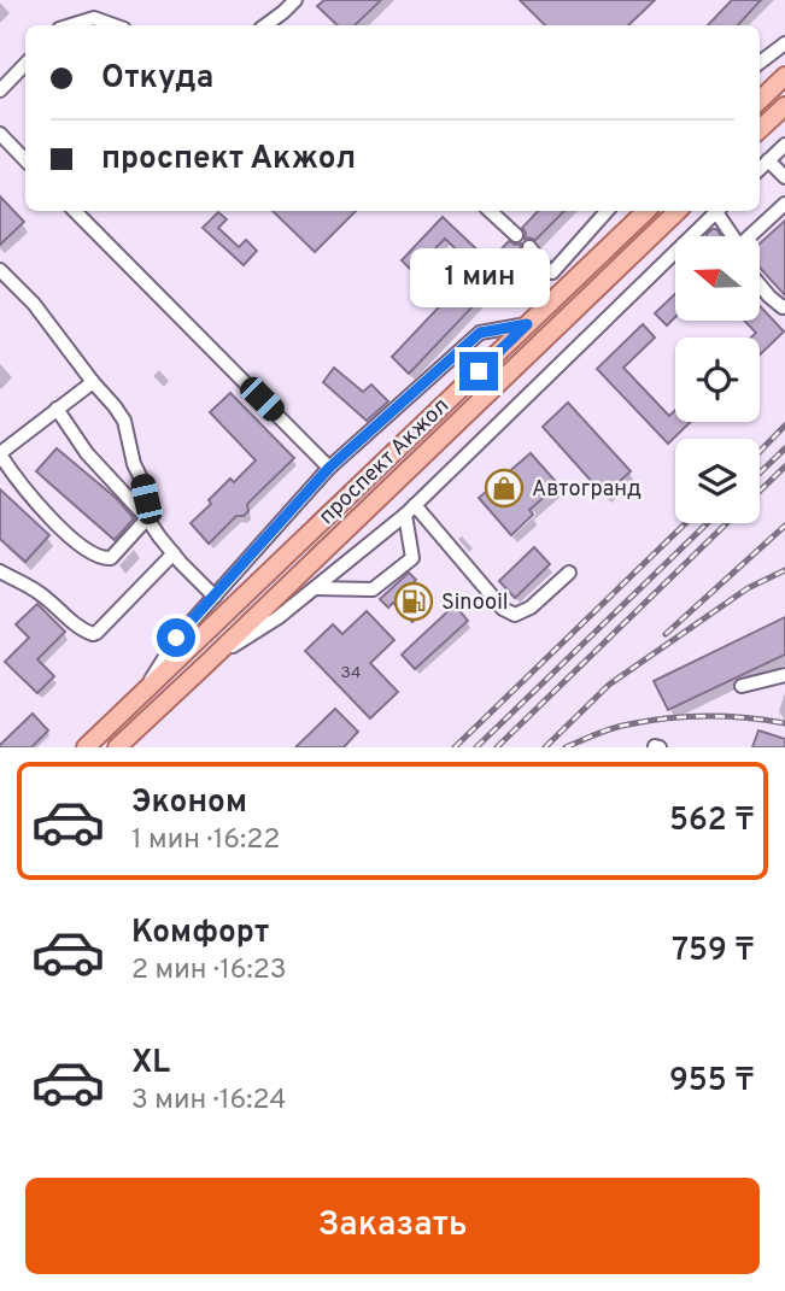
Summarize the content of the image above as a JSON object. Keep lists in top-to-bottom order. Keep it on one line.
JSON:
{"streets":{"main road":["проспект Акжол"]},"places":{"shop":["Автогранд"],"fuel station":["Sinooil"]},"house_numbers":["34"],"north":"left","page":{"banner":["Откуда","проспект Акжол"],"bubble":"1 мин","list":[{"name":"Эконом","note":"1 мин · 16:22","value":"562 ₸"},{"name":"Комфорт","note":"2 мин · 16:23","value":"759 ₸"},{"name":"XL","note":"3 мин · 16:24","value":"955 ₸"}],"buttons":"Заказать"}}
